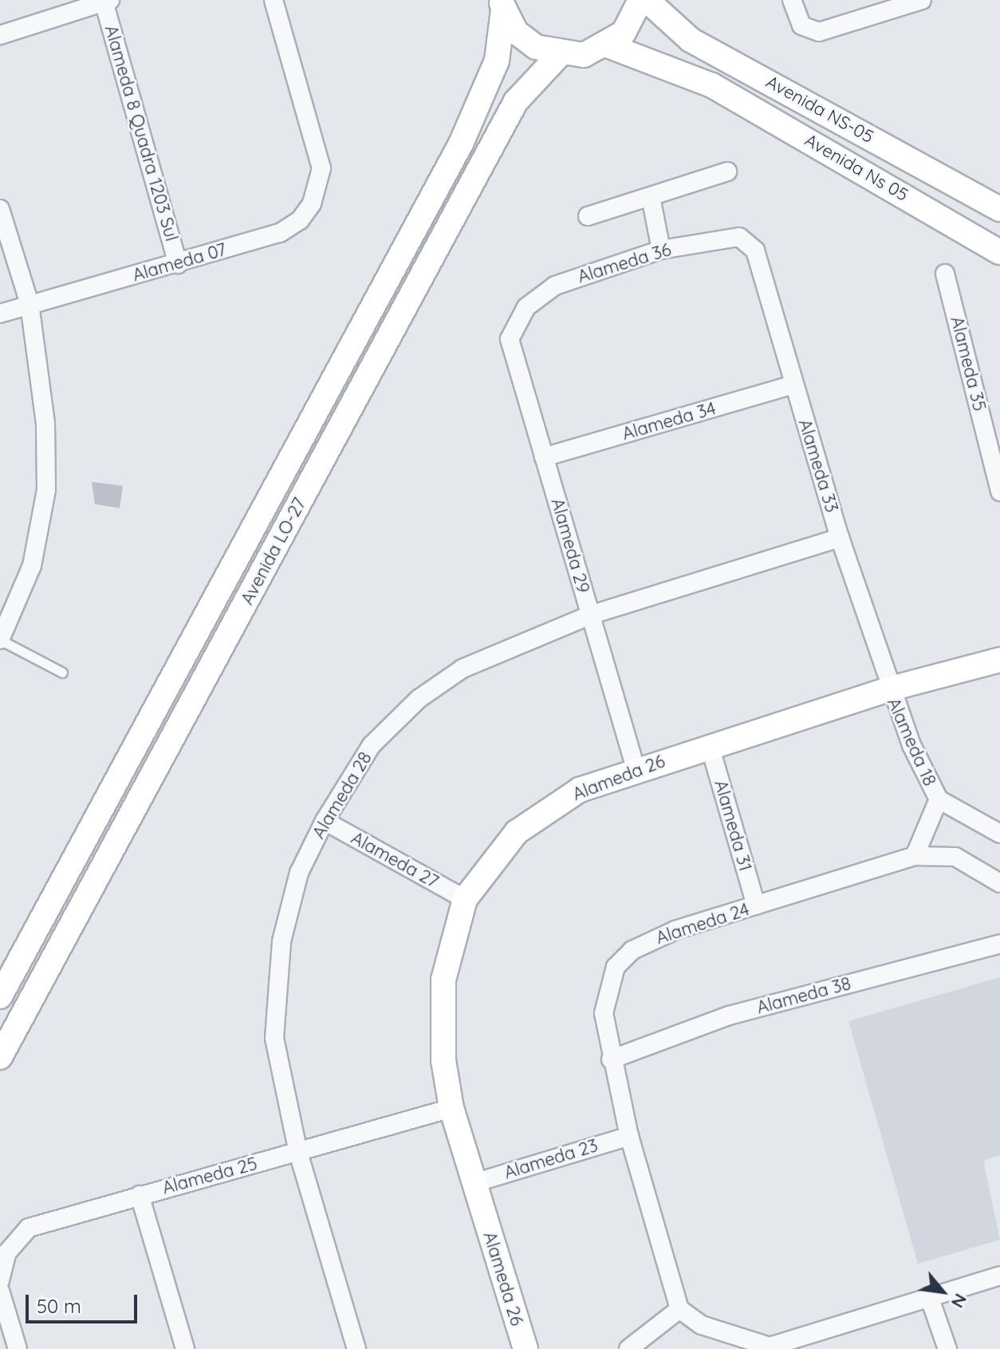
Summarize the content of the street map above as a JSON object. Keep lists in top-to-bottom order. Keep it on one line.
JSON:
{"streets":{"street":["Avenida NS-05","Alameda 8 Quadra 1203 Sul","Avenida Ns 05","Alameda 07","Alameda 36","Alameda 35","Alameda 34","Alameda 33","Alameda 29","Avenida LO-27","Alameda 18","Alameda 26","Alameda 28","Alameda 31","Alameda 27","Alameda 24","Alameda 38","Alameda 23","Alameda 25"]},"crossings":[["Alameda 8 Quadra 1203 Sul","Alameda 07"],["Alameda 36","Alameda 33"],["Alameda 36","Alameda 29"],["Alameda 34","Alameda 33"],["Alameda 34","Alameda 29"],["Alameda 33","Alameda 18"],["Alameda 33","Alameda 26"],["Alameda 33","Alameda 28"],["Alameda 29","Alameda 26"],["Alameda 29","Alameda 28"],["Alameda 18","Alameda 26"],["Alameda 26","Alameda 31"],["Alameda 26","Alameda 27"],["Alameda 26","Alameda 23"],["Alameda 26","Alameda 25"],["Alameda 28","Alameda 27"],["Alameda 28","Alameda 25"],["Alameda 31","Alameda 24"],["Alameda 24","Alameda 38"],["Alameda 24","Alameda 23"]],"scale_bar":"50 m","north":"bottom right"}
